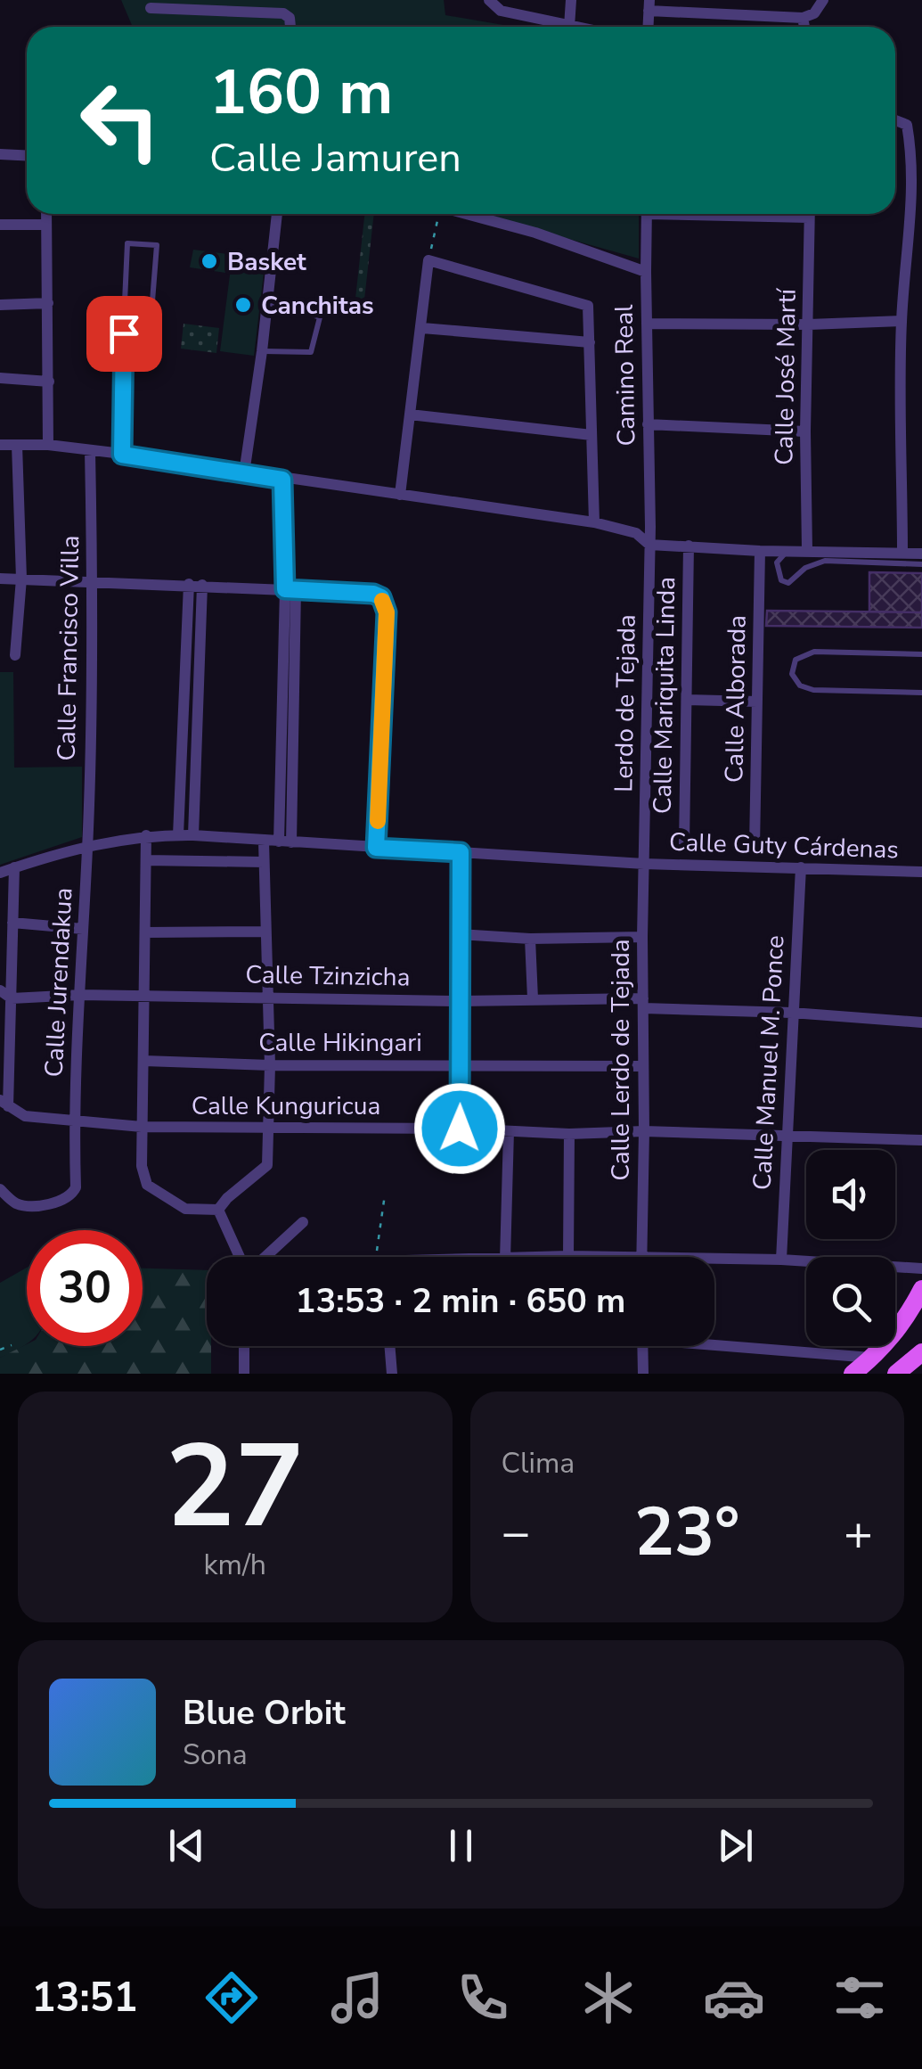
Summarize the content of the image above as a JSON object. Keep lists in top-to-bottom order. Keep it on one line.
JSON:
{"streets":{"street":["Camino Real","Calle José Martí","Calle Francisco Villa","Calle Mariquita Linda","Calle Alborada","Lerdo de Tejada","Calle Guty Cárdenas","Calle Tzinzicha","Calle Jurendakua","Calle Hikingari","Calle Lerdo de Tejada","Calle Manuel M. Ponce","Calle Kunguricua"]},"crossings":[["Camino Real","Lerdo de Tejada"],["Calle Francisco Villa","Calle Guty Cárdenas"],["Calle Francisco Villa","Calle Jurendakua"],["Lerdo de Tejada","Calle Guty Cárdenas"],["Lerdo de Tejada","Calle Lerdo de Tejada"],["Calle Guty Cárdenas","Calle Jurendakua"],["Calle Guty Cárdenas","Calle Lerdo de Tejada"],["Calle Guty Cárdenas","Calle Manuel M. Ponce"],["Calle Tzinzicha","Calle Jurendakua"],["Calle Tzinzicha","Calle Lerdo de Tejada"],["Calle Tzinzicha","Calle Manuel M. Ponce"],["Calle Jurendakua","Calle Kunguricua"],["Calle Hikingari","Calle Lerdo de Tejada"],["Calle Lerdo de Tejada","Calle Kunguricua"],["Calle Manuel M. Ponce","Calle Kunguricua"]],"places":["Basket","Canchitas"],"page":{"turn":["160 m","Calle Jamuren"],"limit":"30","trip":"13:53 · 2 min · 650 m","tile":[["27","km/h"],"Clima"],"heat":["−","23°","+"],"song":["Blue Orbit","Sona"],"tabs":"13:51"}}
